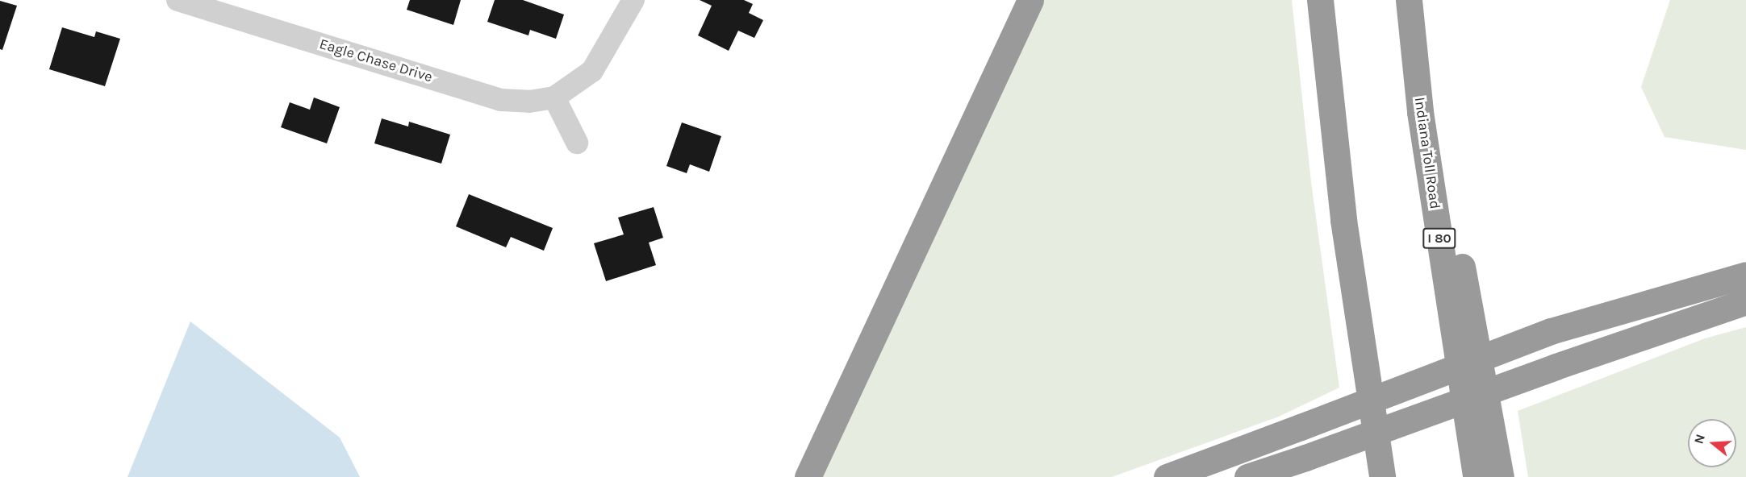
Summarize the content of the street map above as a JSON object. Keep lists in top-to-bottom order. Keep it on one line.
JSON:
{"streets":{"highway":["Indiana Toll Road","I 80"],"street":["Eagle Chase Drive"]},"north":"left"}
